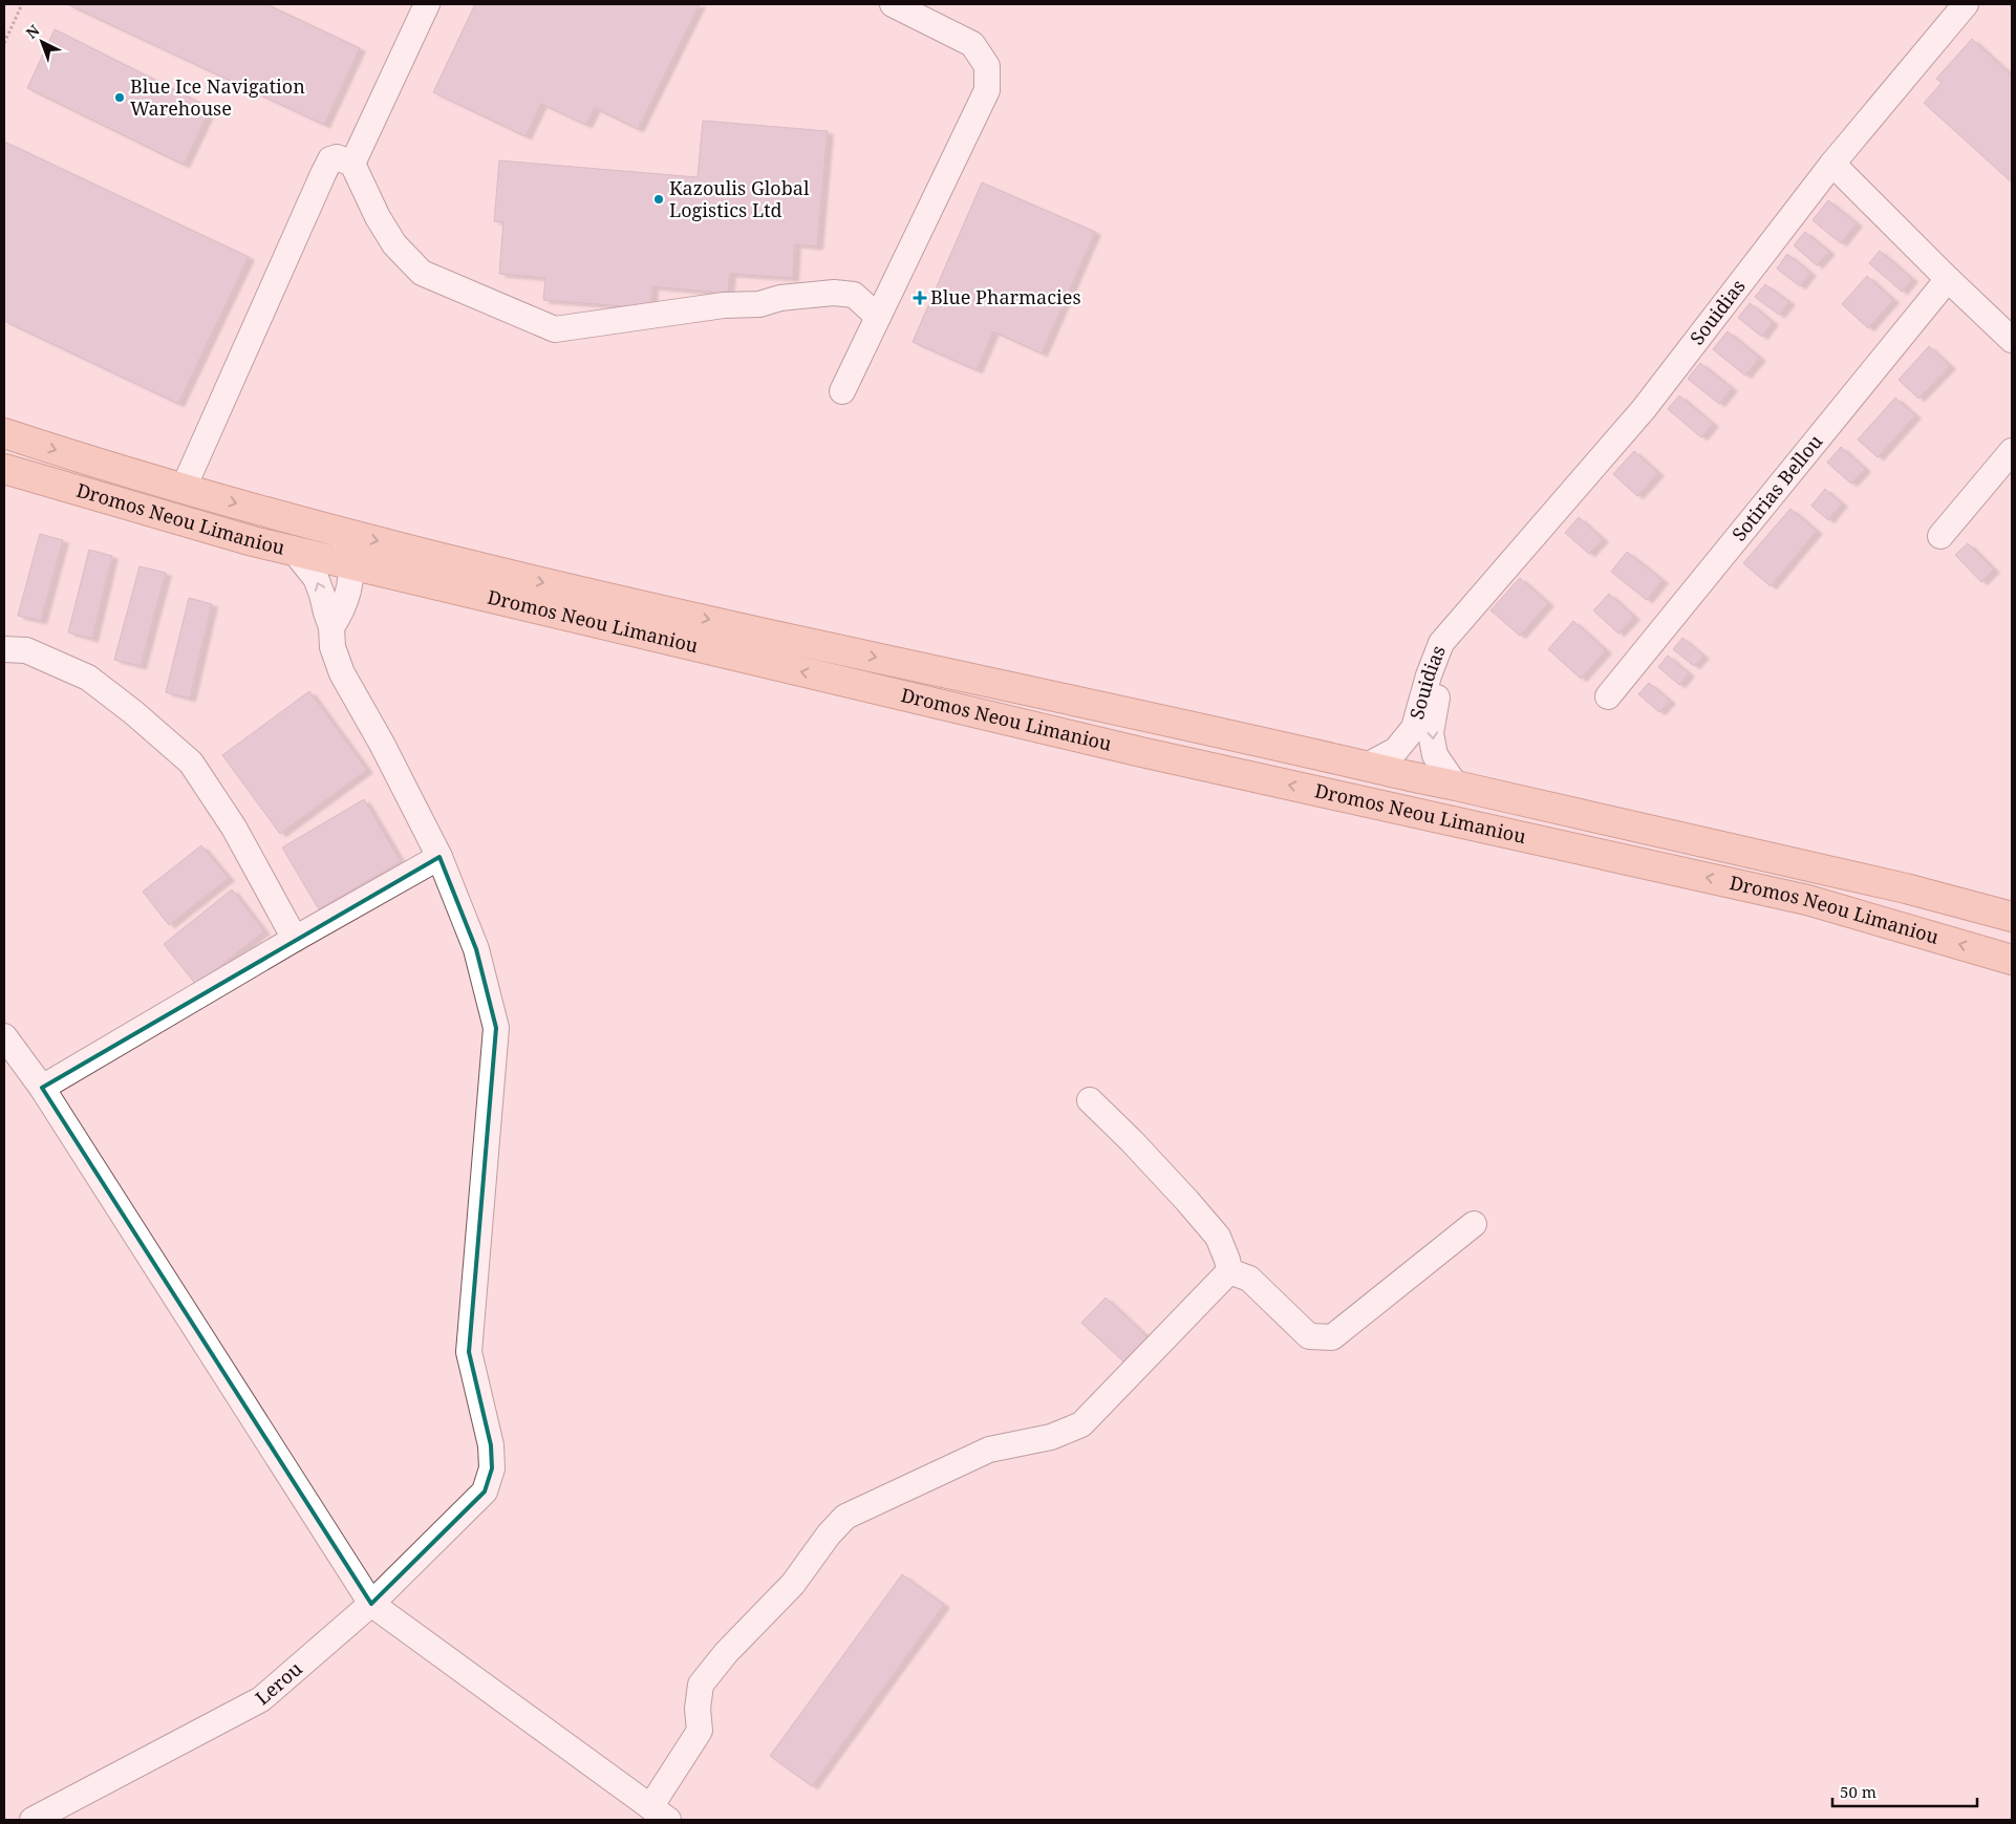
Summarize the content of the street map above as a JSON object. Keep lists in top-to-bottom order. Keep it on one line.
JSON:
{"streets":{"main road":["Dromos Neou Limaniou"],"street":["Souidias","Sotirias Bellou","Lerou"]},"crossings":[["Souidias","Dromos Neou Limaniou"]],"places":{"other":["Blue Ice Navigation Warehouse","Kazoulis Global Logistics Ltd"],"health":["Blue Pharmacies"]},"scale_bar":"50 m","north":"top left"}
